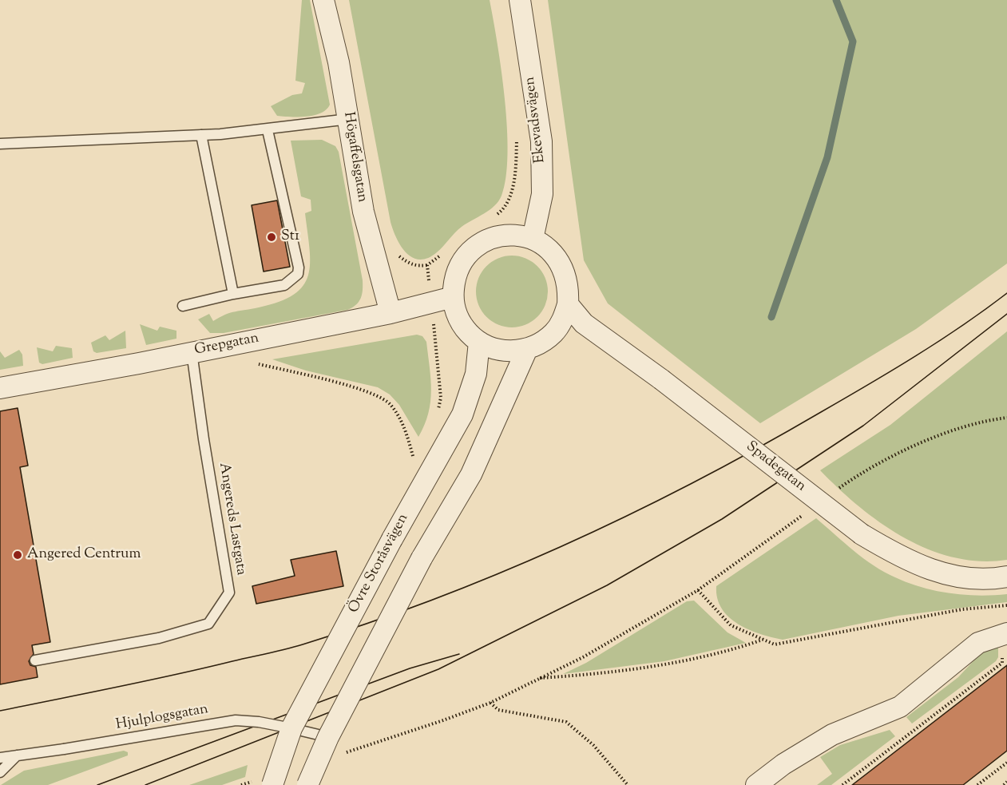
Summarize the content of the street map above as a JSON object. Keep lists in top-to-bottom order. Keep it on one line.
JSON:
{"streets":{"street":["Ekevadsvägen","Högaffelsgatan","Grepgatan","Spadegatan","Övre Storåsvägen"],"lane":["Angereds Lastgata","Hjulplogsgatan"]},"crossings":[["Ekevadsvägen","Grepgatan"],["Ekevadsvägen","Spadegatan"],["Ekevadsvägen","Övre Storåsvägen"],["Högaffelsgatan","Grepgatan"],["Grepgatan","Spadegatan"],["Grepgatan","Angereds Lastgata"],["Grepgatan","Övre Storåsvägen"],["Spadegatan","Övre Storåsvägen"],["Övre Storåsvägen","Hjulplogsgatan"]],"places":["St1","Angered Centrum"]}
